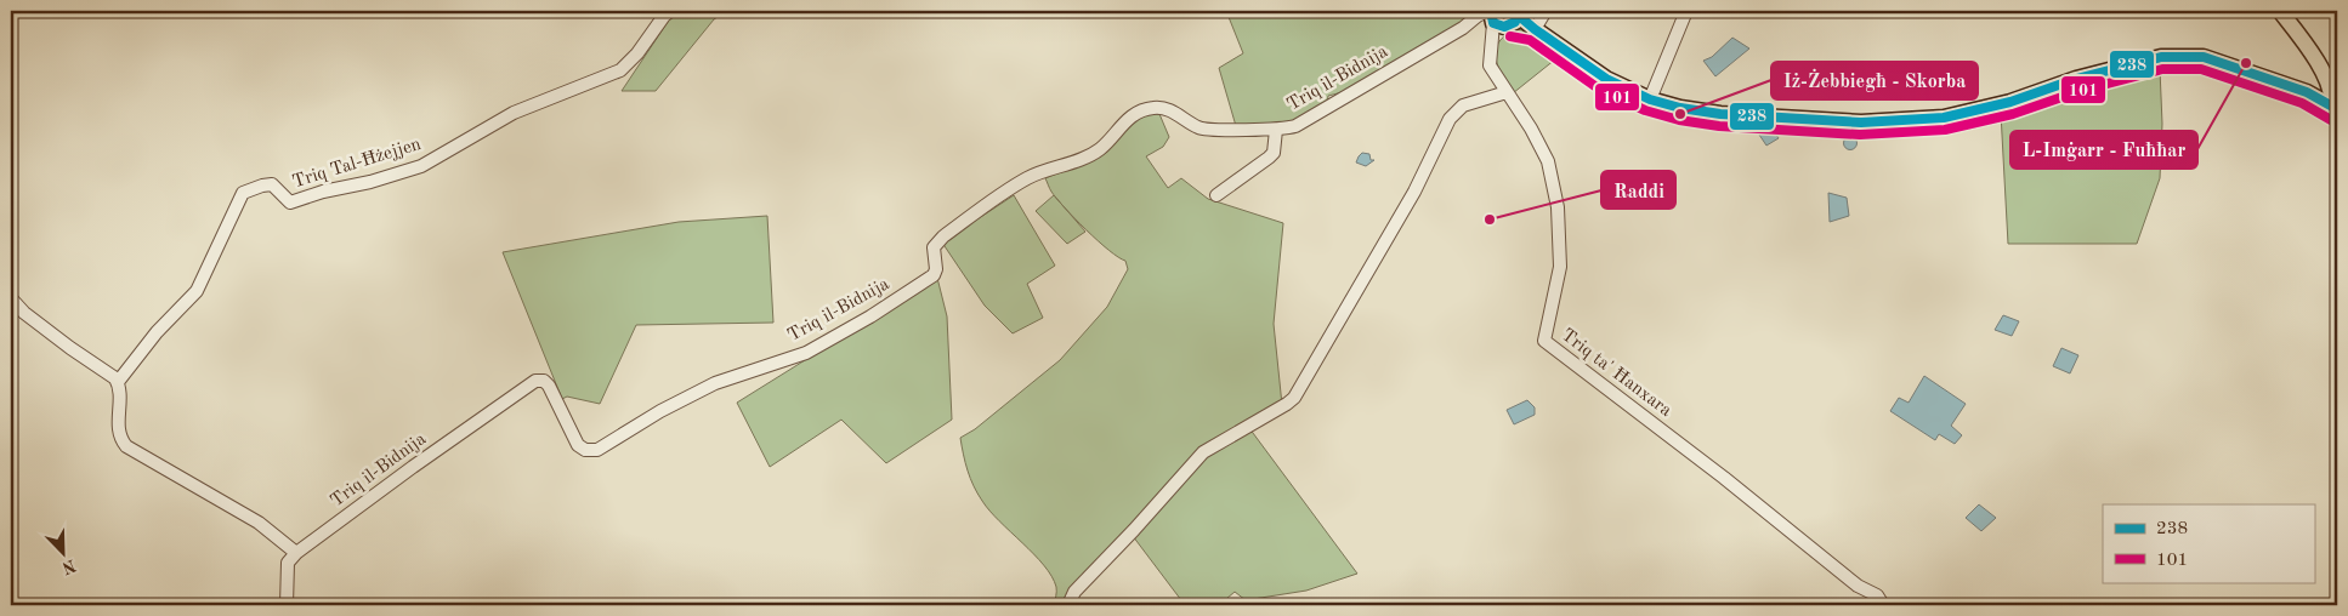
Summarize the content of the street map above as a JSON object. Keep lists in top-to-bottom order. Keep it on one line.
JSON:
{"streets":{"street":["Triq il-Bidnija","Triq Tal-Ħżejjen","Triq ta' Ħanxara"]},"crossings":[["Triq il-Bidnija","Triq ta' Ħanxara"]],"places":["L-Imġarr - Fuħħar","Iż-Żebbiegħ - Skorba","Raddi"],"lines":["transit line 238","transit line 101"],"legend":["238","101"],"north":"bottom right"}
